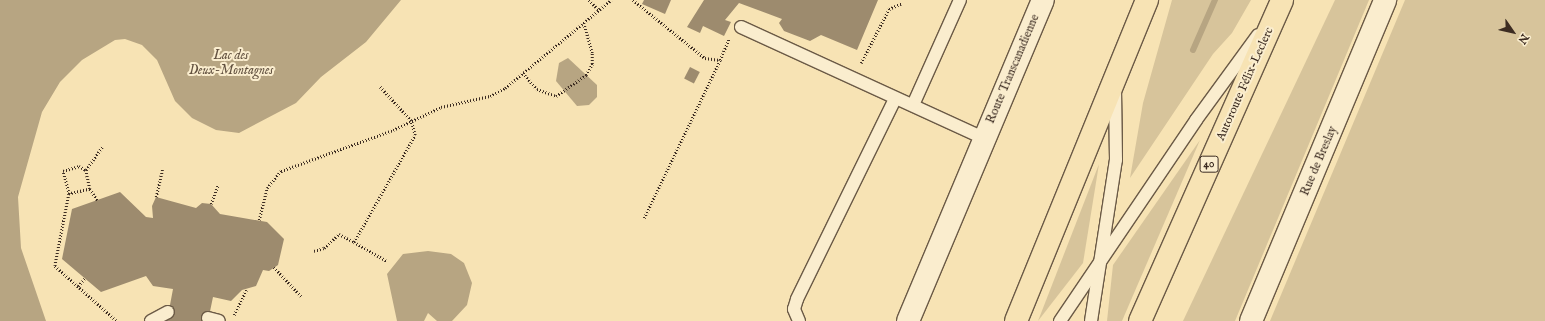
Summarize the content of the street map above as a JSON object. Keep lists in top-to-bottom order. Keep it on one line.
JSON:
{"streets":{"highway":["Autoroute Félix-Leclerc","40"],"street":["Route Transcanadienne","Rue de Breslay"]},"water":["Lac des Deux-Montagnes"],"north":"bottom right"}
